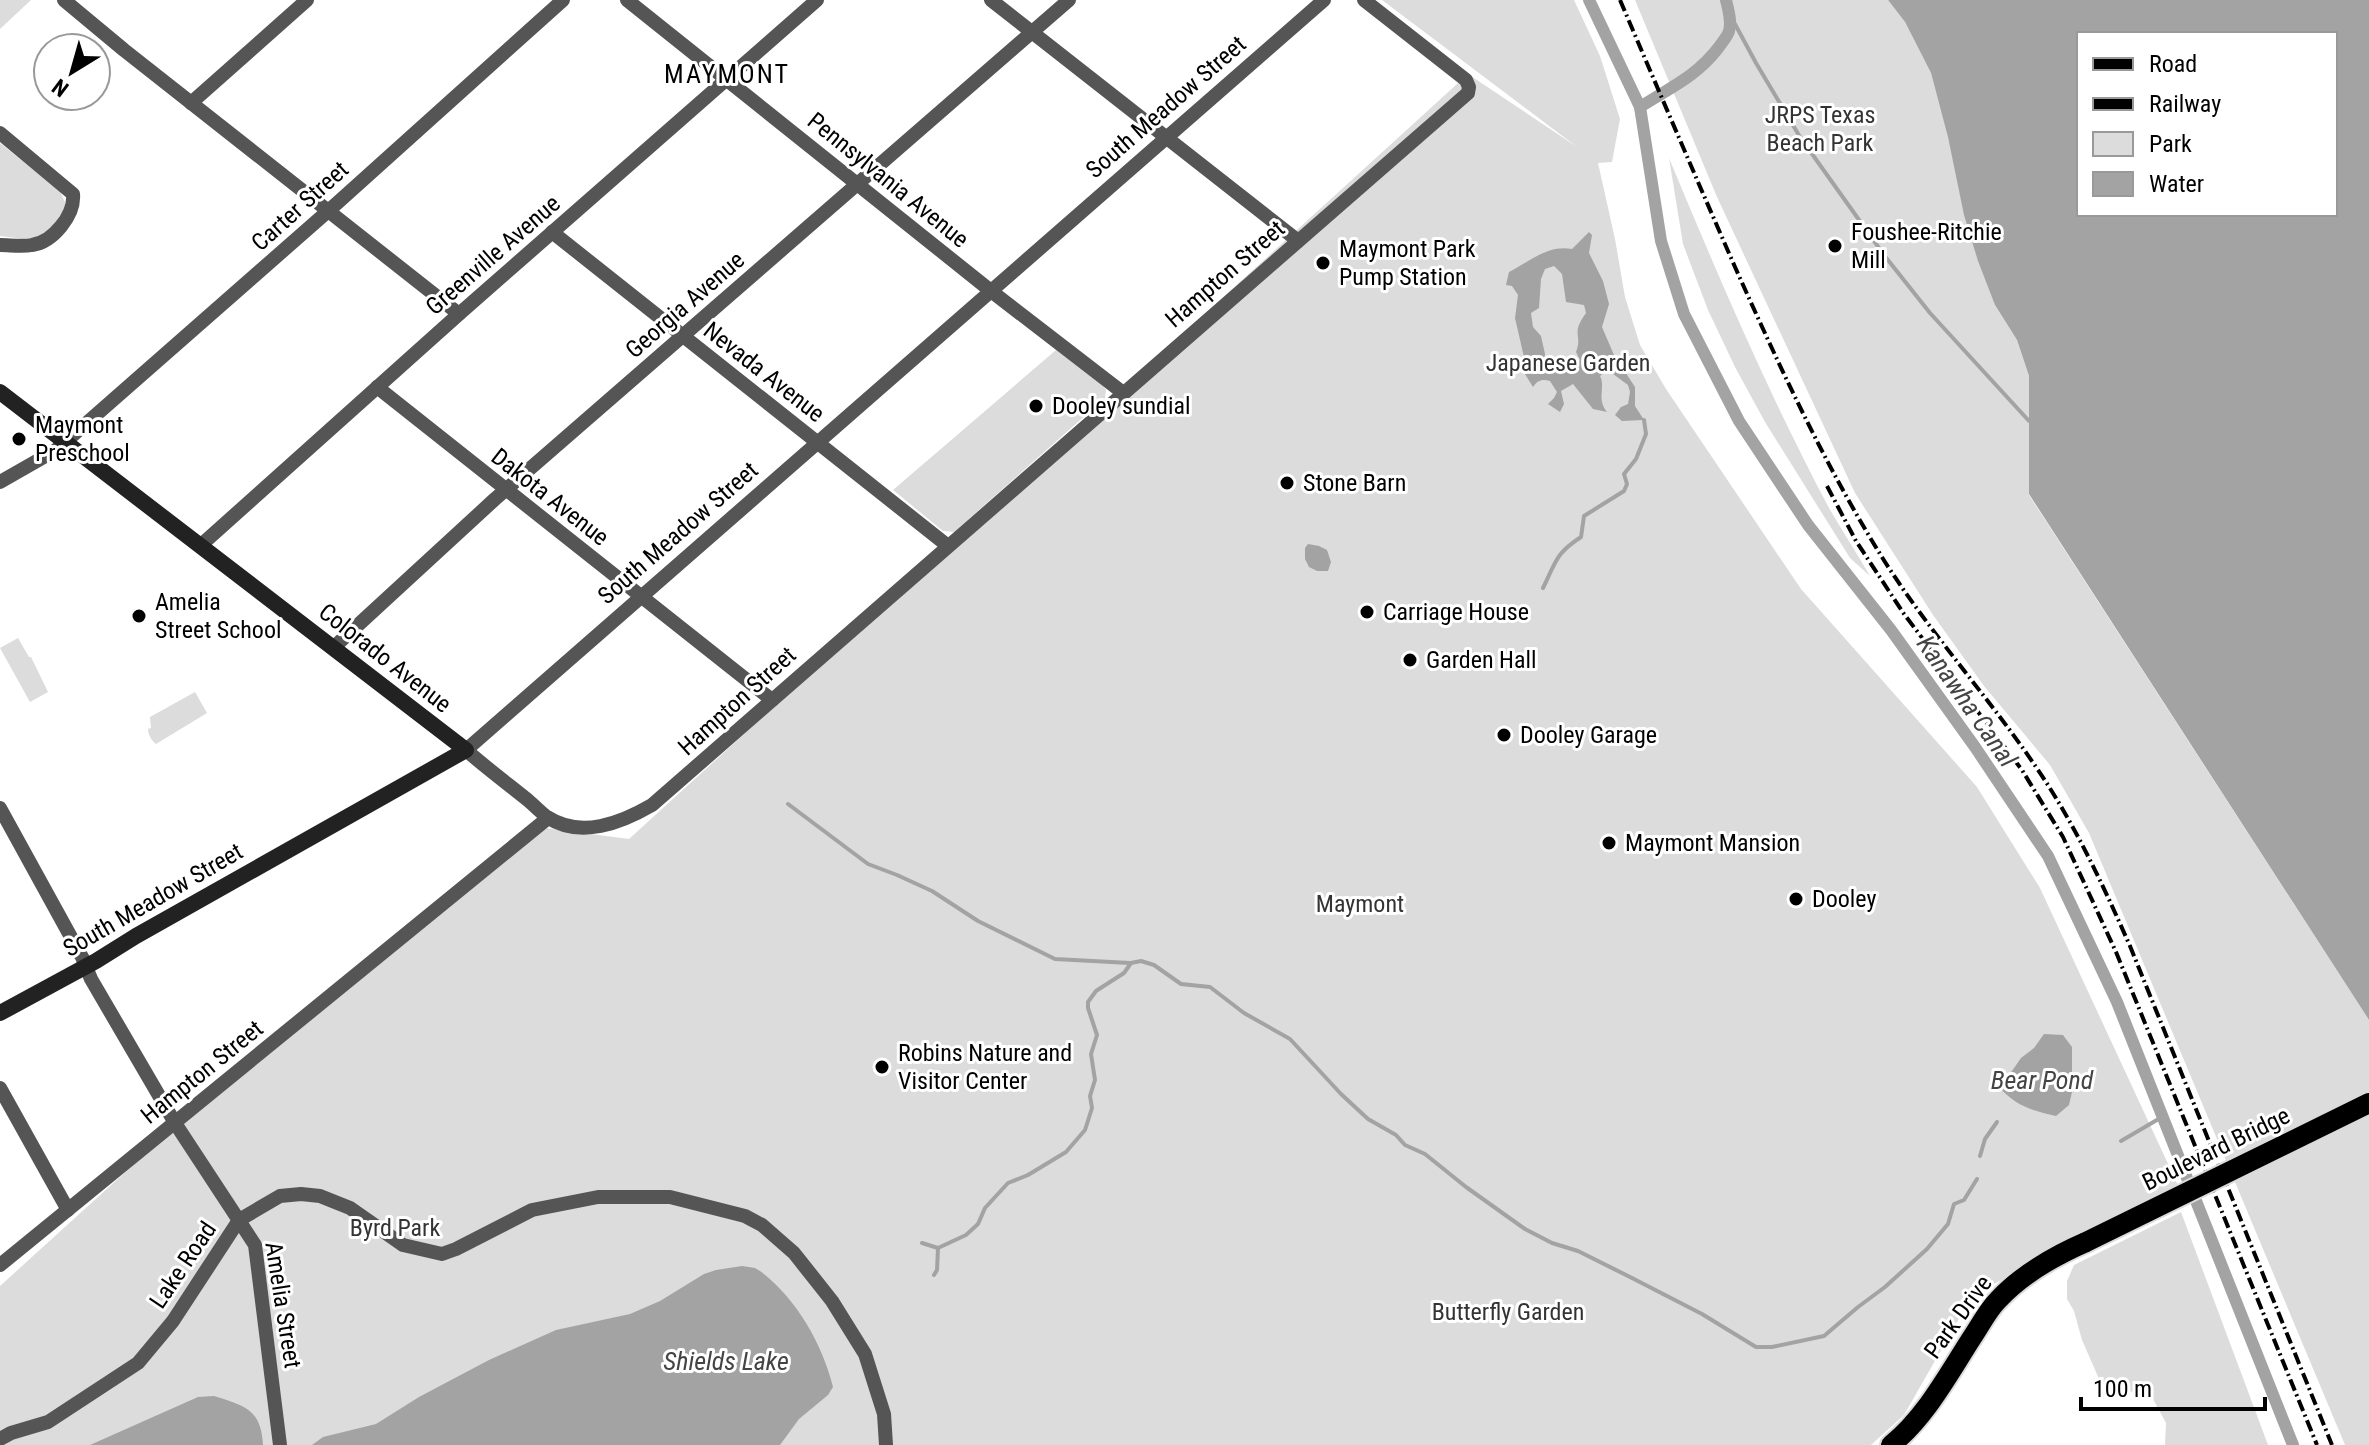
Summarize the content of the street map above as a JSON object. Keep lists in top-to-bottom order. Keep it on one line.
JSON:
{"streets":{"main road":["Boulevard Bridge","Park Drive"],"street":["South Meadow Street","Pennsylvania Avenue","Carter Street","Greenville Avenue","Hampton Street","Georgia Avenue","Nevada Avenue","Dakota Avenue","Colorado Avenue","Lake Road","Amelia Street"]},"crossings":[["South Meadow Street","Pennsylvania Avenue"],["South Meadow Street","Nevada Avenue"],["South Meadow Street","Dakota Avenue"],["South Meadow Street","Colorado Avenue"],["South Meadow Street","Amelia Street"],["Pennsylvania Avenue","Greenville Avenue"],["Pennsylvania Avenue","Hampton Street"],["Pennsylvania Avenue","Georgia Avenue"],["Carter Street","Colorado Avenue"],["Greenville Avenue","Nevada Avenue"],["Greenville Avenue","Dakota Avenue"],["Greenville Avenue","Colorado Avenue"],["Hampton Street","Nevada Avenue"],["Hampton Street","Dakota Avenue"],["Hampton Street","Colorado Avenue"],["Hampton Street","Amelia Street"],["Georgia Avenue","Nevada Avenue"],["Georgia Avenue","Dakota Avenue"],["Georgia Avenue","Colorado Avenue"],["Boulevard Bridge","Park Drive"],["Lake Road","Amelia Street"]],"districts":["MAYMONT"],"water":["Kanawha Canal","Bear Pond","Shields Lake"],"parks":["JRPS Texas Beach Park","Japanese Garden","Maymont","Byrd Park","Butterfly Garden"],"places":["Foushee-Ritchie Mill","Maymont Park Pump Station","Dooley sundial","Maymont Preschool","Stone Barn","Carriage House","Amelia Street School","Garden Hall","Dooley Garage","Maymont Mansion","Dooley","Robins Nature and Visitor Center"],"legend":["Road","Railway","Park","Water"],"scale_bar":"100 m","north":"bottom left"}
